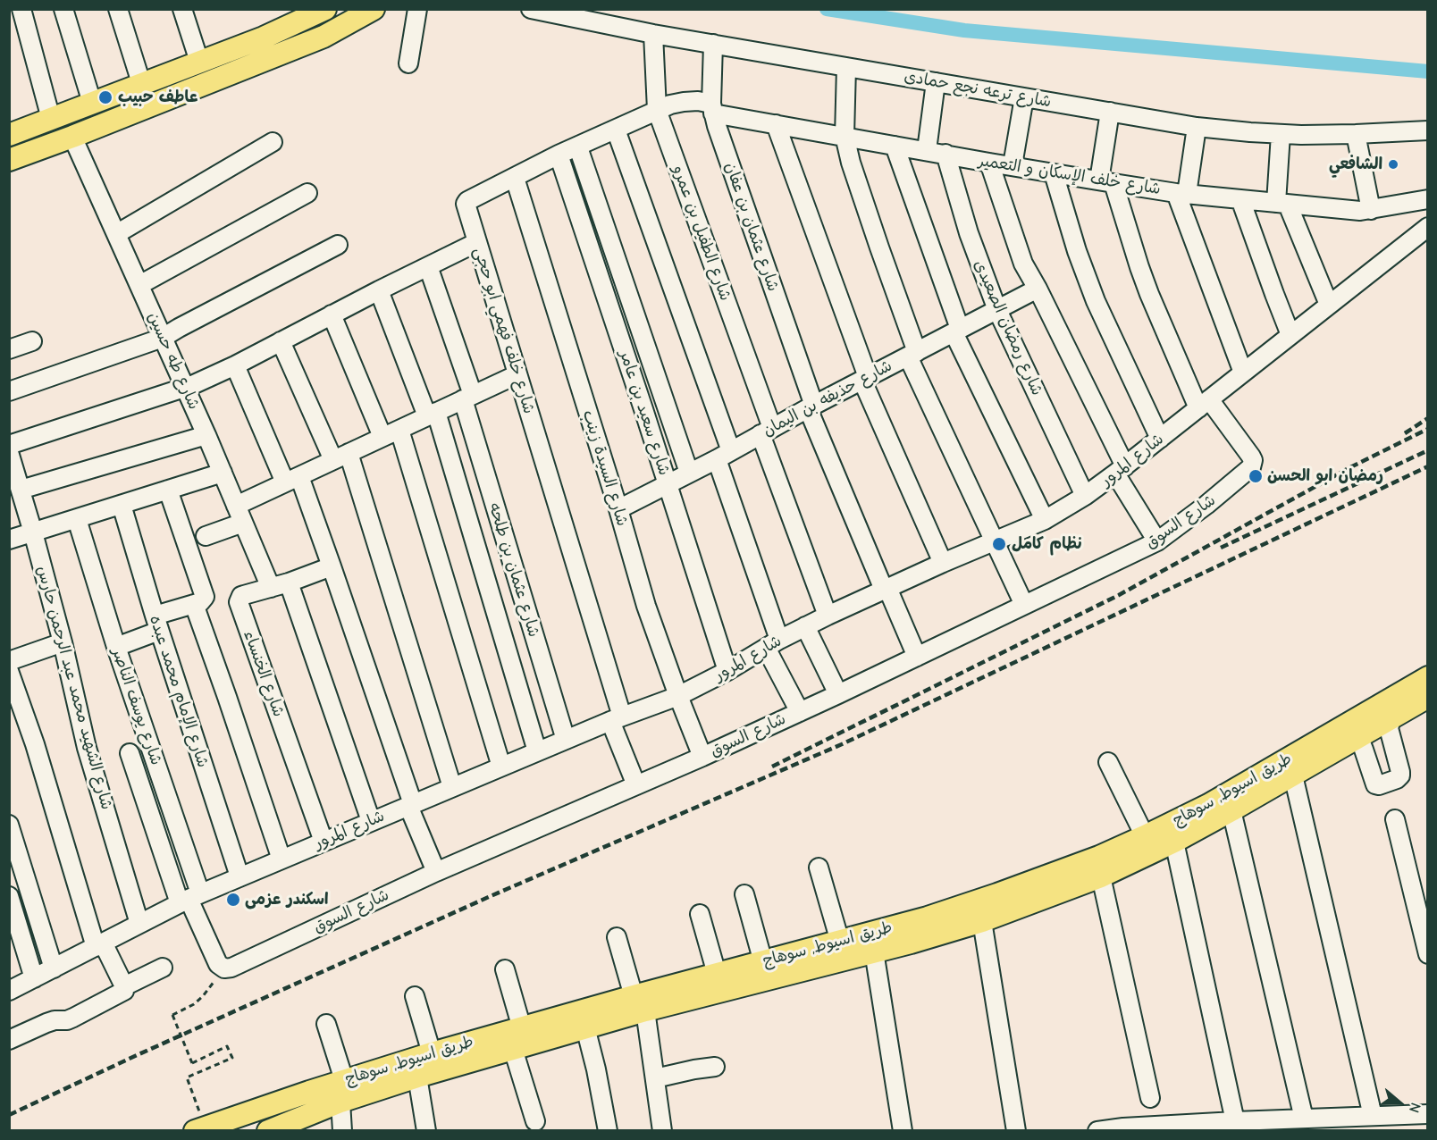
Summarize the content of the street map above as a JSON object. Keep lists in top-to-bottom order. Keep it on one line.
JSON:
{"streets":{"main road":["طريق اسيوط, سوهاج"],"street":["شارع ترعه نجع حمادى","شارع خلف الإسكان و التعمير","شارع عثمان بن عفان","شارع الطفيل بن عمرو","شارع رمضان الصعيدى","شارع خلف فهمي ابو حجى","شارع طه حسين","شارع حذيفه بن اليمان","شارع سعيد بن عامر","شارع المرور","شارع السيدة زينب","شارع السوق","شارع عثمان بن طلحه","شارع الخنساء","شارع الشهيد محمد عبد الرحمن حارس","شارع الإمام محمد عبده","شارع يوسف الناصر"]},"crossings":[["شارع ترعه نجع حمادى","شارع عثمان بن عفان"],["شارع ترعه نجع حمادى","شارع الطفيل بن عمرو"],["شارع خلف الإسكان و التعمير","شارع عثمان بن عفان"],["شارع خلف الإسكان و التعمير","شارع رمضان الصعيدى"],["شارع خلف الإسكان و التعمير","شارع خلف فهمي ابو حجى"],["شارع عثمان بن عفان","شارع خلف فهمي ابو حجى"],["شارع عثمان بن عفان","شارع حذيفه بن اليمان"],["شارع عثمان بن عفان","شارع المرور"],["شارع عثمان بن عفان","شارع السوق"],["شارع الطفيل بن عمرو","شارع خلف فهمي ابو حجى"],["شارع الطفيل بن عمرو","شارع حذيفه بن اليمان"],["شارع الطفيل بن عمرو","شارع المرور"],["شارع رمضان الصعيدى","شارع حذيفه بن اليمان"],["شارع رمضان الصعيدى","شارع المرور"],["شارع خلف فهمي ابو حجى","شارع سعيد بن عامر"],["شارع خلف فهمي ابو حجى","شارع المرور"],["شارع خلف فهمي ابو حجى","شارع السيدة زينب"],["شارع خلف فهمي ابو حجى","شارع السوق"],["شارع طه حسين","شارع الخنساء"],["شارع حذيفه بن اليمان","شارع سعيد بن عامر"],["شارع حذيفه بن اليمان","شارع السيدة زينب"],["شارع سعيد بن عامر","شارع المرور"],["شارع المرور","شارع السيدة زينب"],["شارع المرور","شارع السوق"],["شارع المرور","شارع عثمان بن طلحه"],["شارع المرور","شارع الخنساء"],["شارع المرور","شارع الشهيد محمد عبد الرحمن حارس"],["شارع المرور","شارع الإمام محمد عبده"],["شارع المرور","شارع يوسف الناصر"],["شارع السيدة زينب","شارع السوق"]],"places":["عاطف حبيب","الشافعي","رمضان ابو الحسن","نظام كامل","اسكندر عزمى"],"north":"right"}
